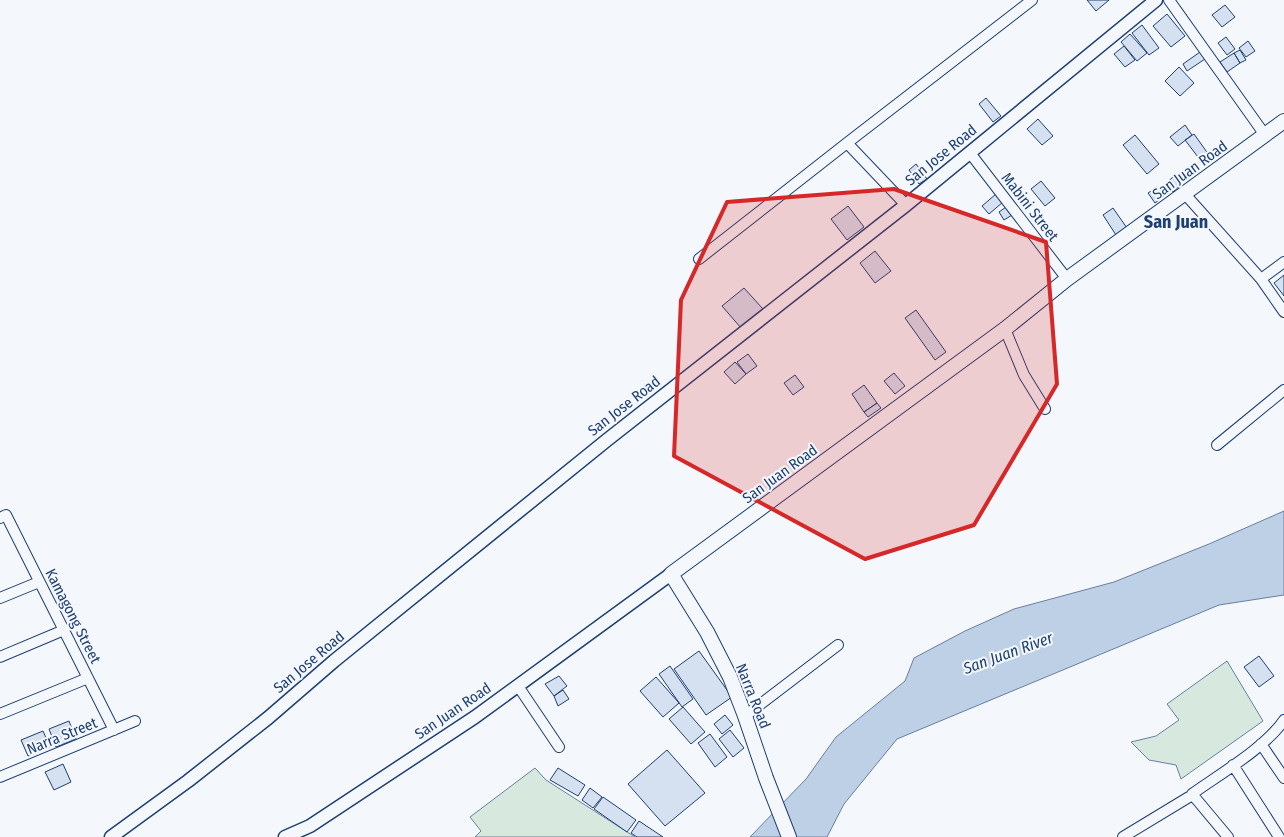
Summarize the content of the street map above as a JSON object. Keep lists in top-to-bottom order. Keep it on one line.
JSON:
{"streets":{"main road":["San Juan Road","Narra Road"],"street":["San Jose Road","Mabini Street","Kamagong Street","Narra Street"]},"crossings":[["San Jose Road","Mabini Street"],["San Juan Road","Mabini Street"],["San Juan Road","Narra Road"],["Kamagong Street","Narra Street"]],"districts":["San Juan"],"water":["San Juan River"]}
